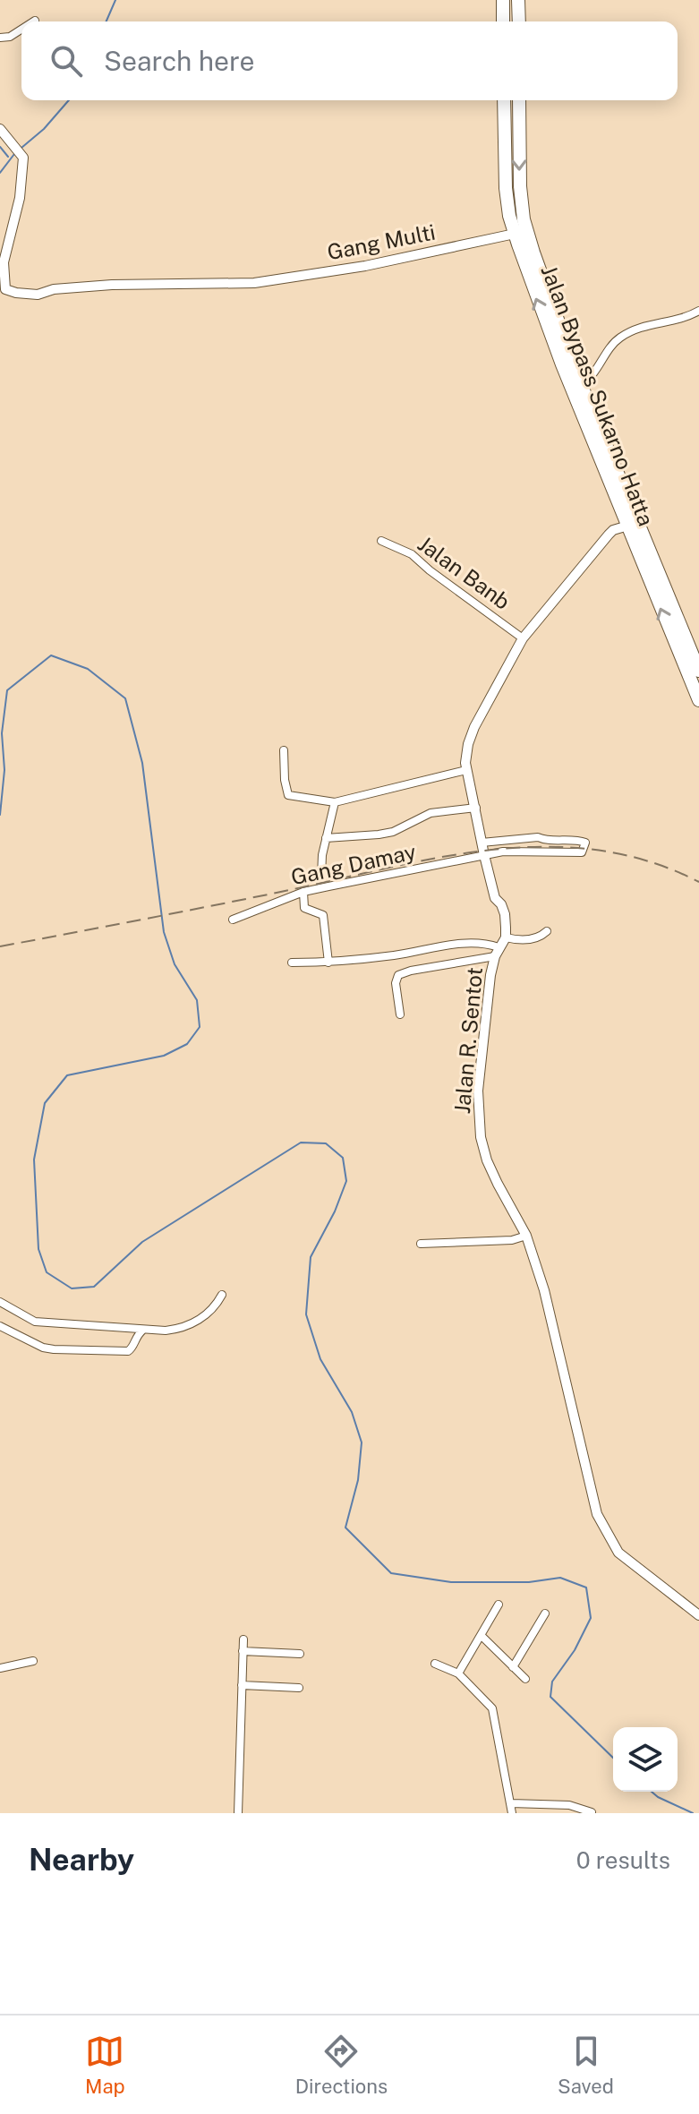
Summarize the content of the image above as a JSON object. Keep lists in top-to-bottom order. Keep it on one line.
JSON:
{"streets":{"highway":["Jalan Bypass Sukarno Hatta"],"street":["Gang Multi","Jalan Banb","Gang Damay","Jalan R. Sentot"]},"crossings":[["Gang Multi","Jalan Bypass Sukarno Hatta"]],"page":{"search":"Search here","heading":["Nearby","0 results"],"nav":["Map","Directions","Saved"]}}
